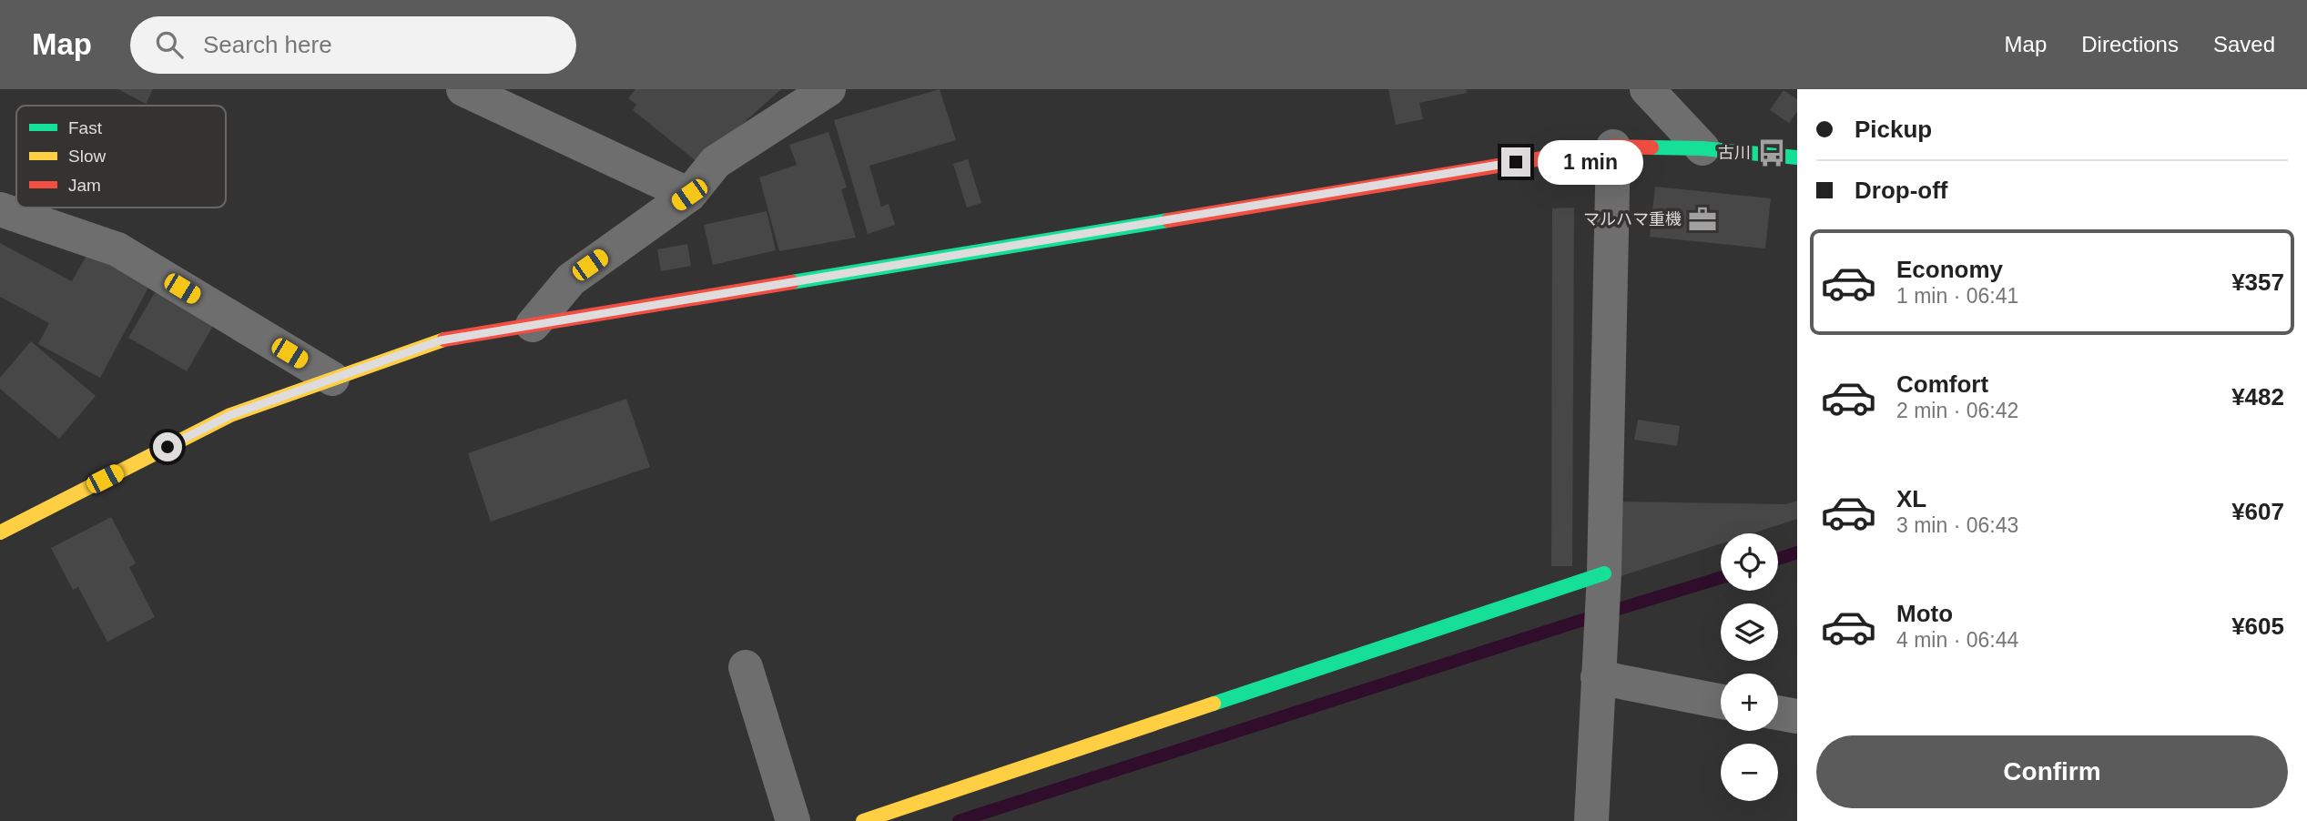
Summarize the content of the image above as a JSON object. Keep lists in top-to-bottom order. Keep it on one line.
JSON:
{"places":{"bus stop":["古川"],"office":["マルハマ重機"]},"legend":["Fast","Slow","Jam"],"page":{"header":"Map","search":"Search here","nav":["Map","Directions","Saved"],"banner":["Pickup","Drop-off"],"bubble":"1 min","list":[{"name":"Economy","note":"1 min · 06:41","value":"¥357"},{"name":"Comfort","note":"2 min · 06:42","value":"¥482"},{"name":"XL","note":"3 min · 06:43","value":"¥607"},{"name":"Moto","note":"4 min · 06:44","value":"¥605"}],"map_buttons":["+","−"],"buttons":"Confirm"}}
